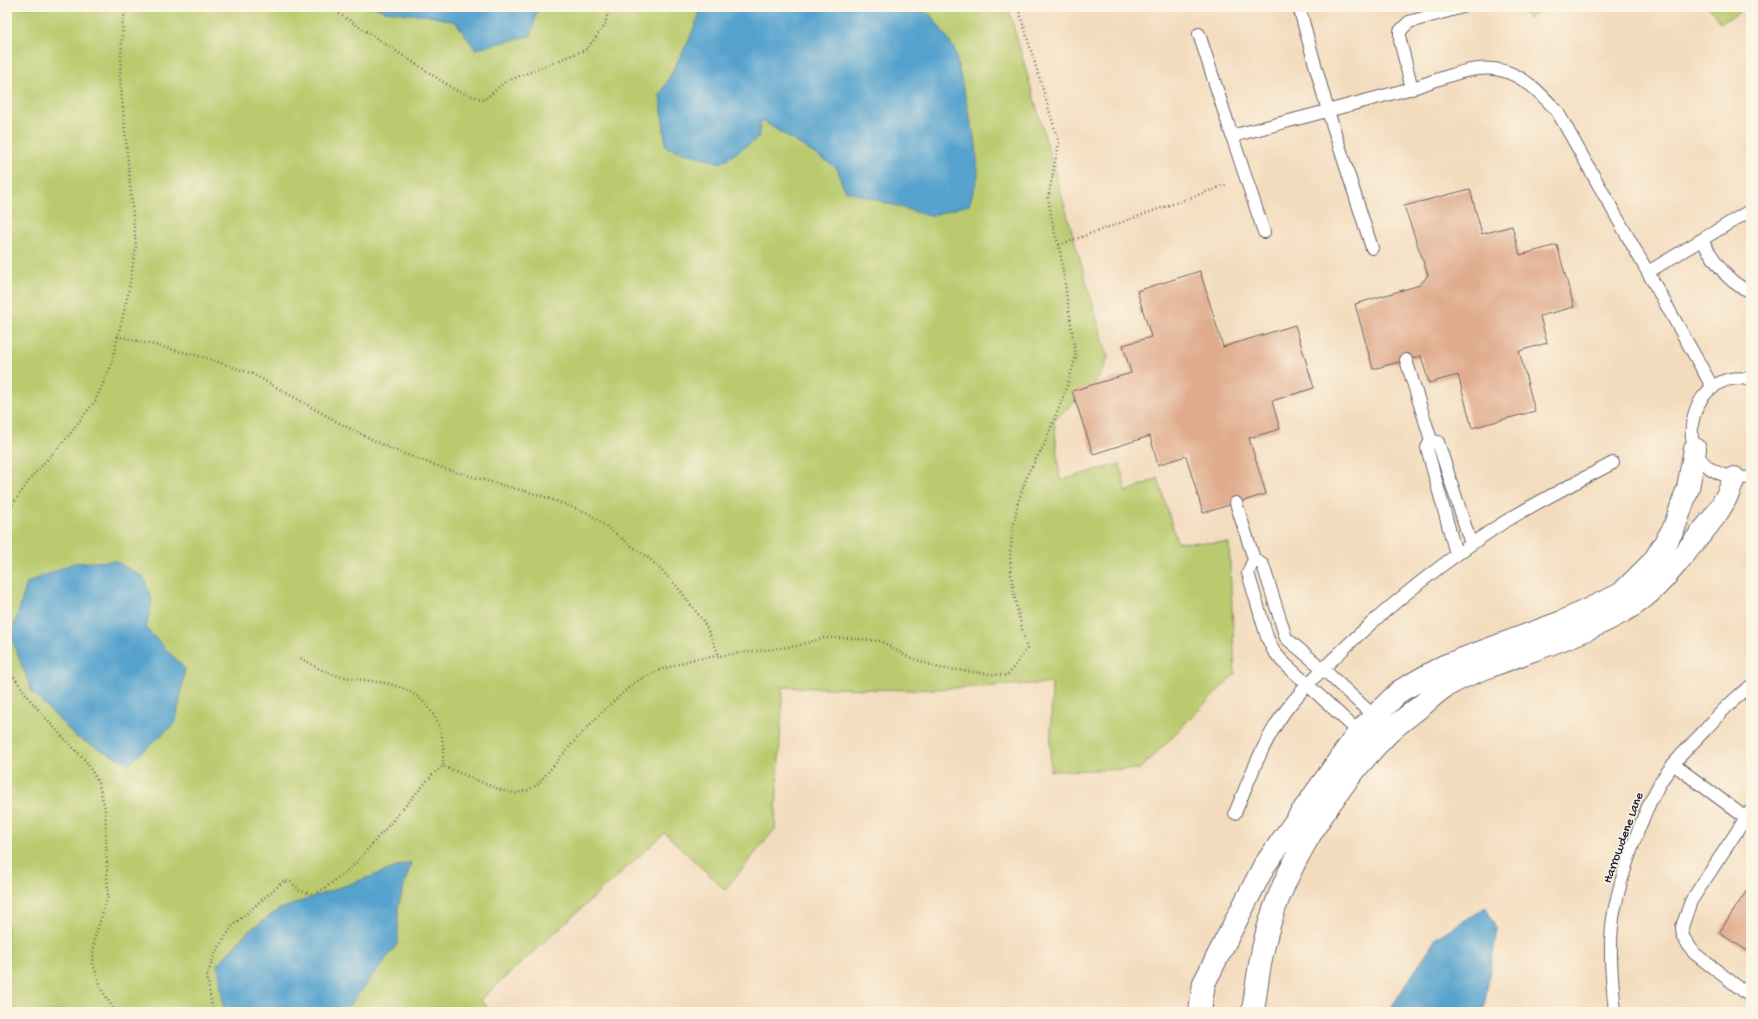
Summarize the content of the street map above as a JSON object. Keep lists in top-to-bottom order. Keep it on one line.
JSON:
{"streets":{"lane":["Harrowdene Lane"]}}
